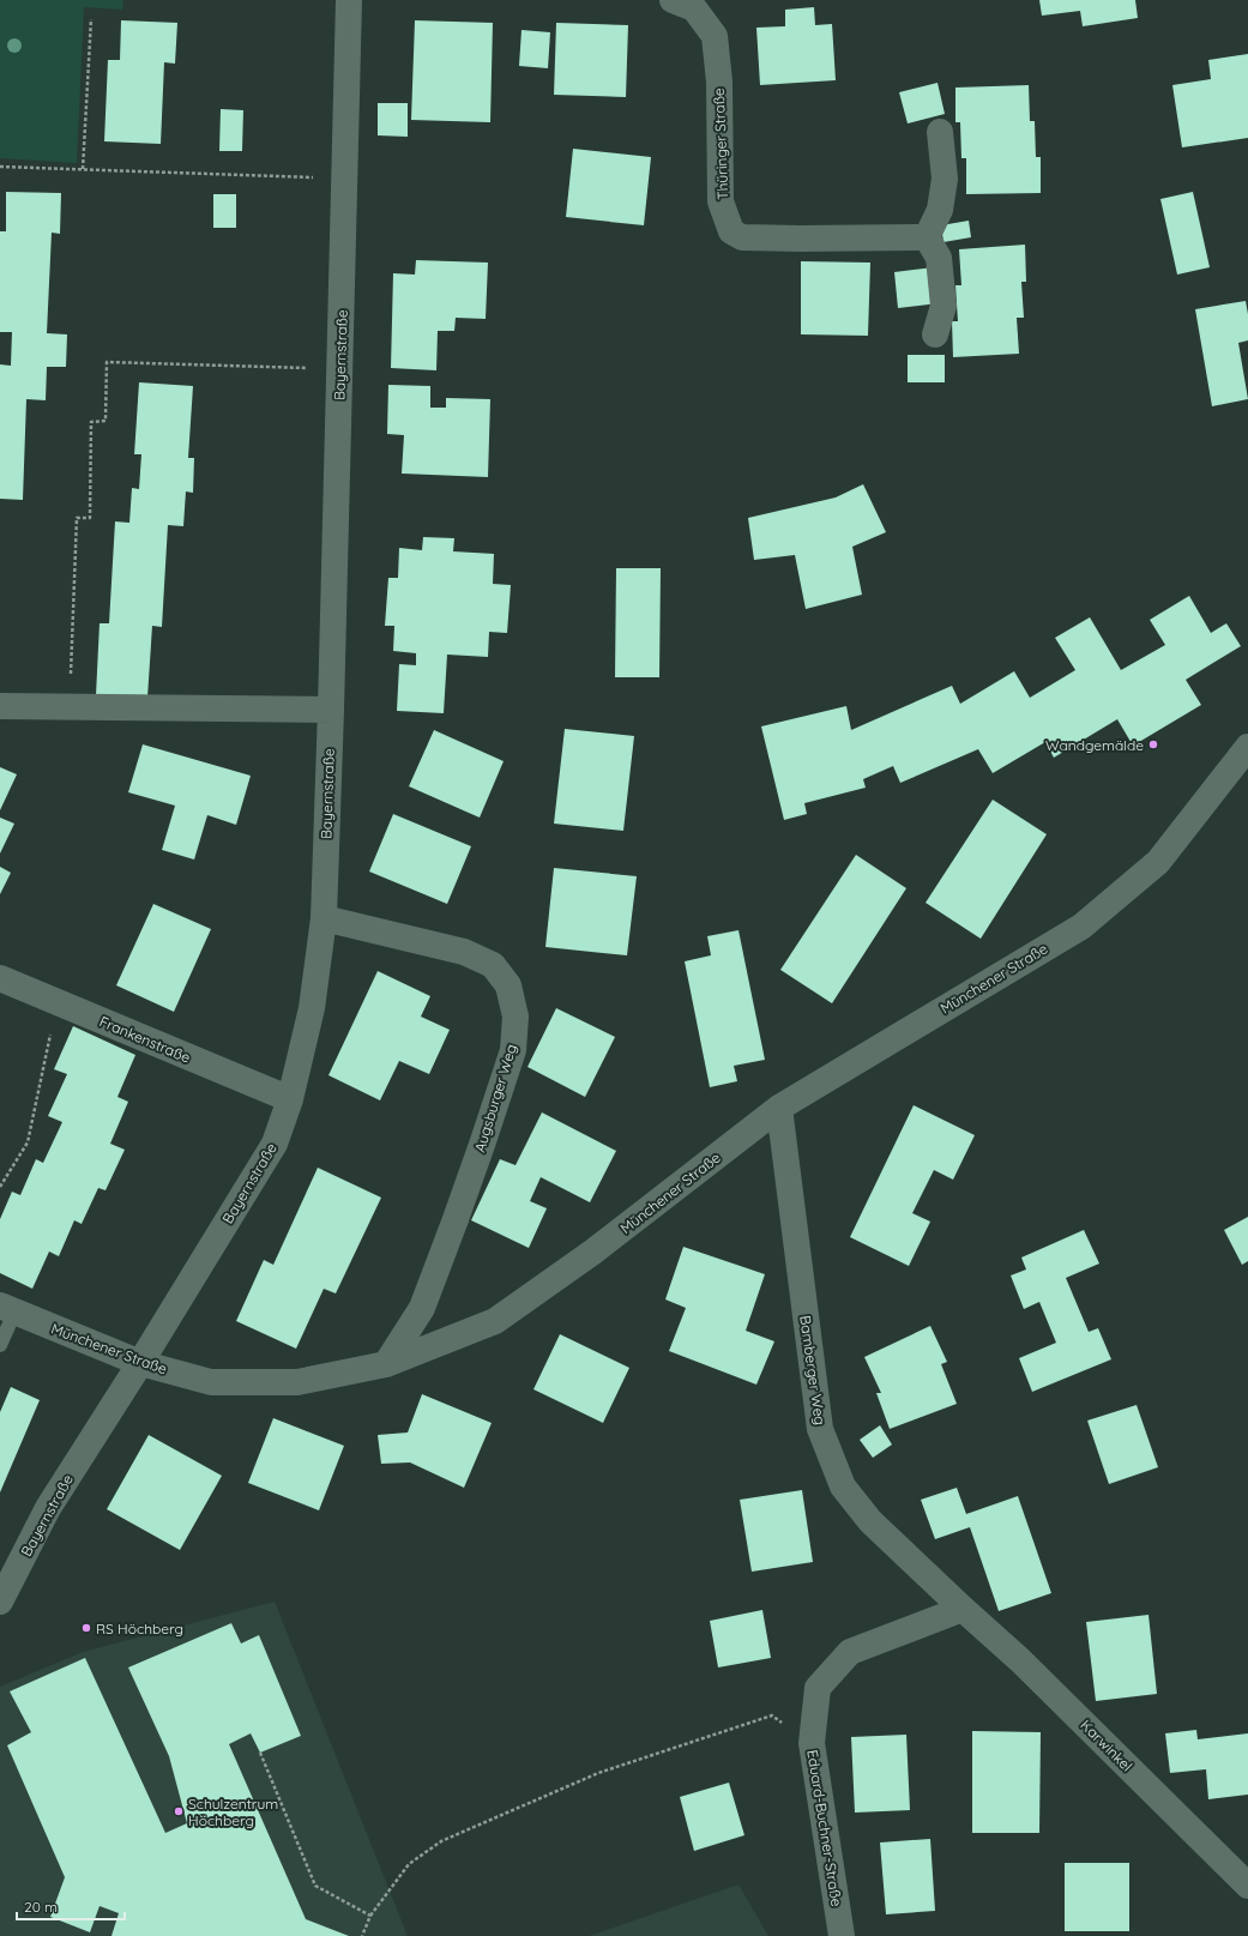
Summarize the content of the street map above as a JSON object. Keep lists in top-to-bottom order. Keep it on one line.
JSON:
{"streets":{"street":["Thüringer Straße","Bayernstraße","Münchener Straße","Frankenstraße","Augsburger Weg","Bamberger Weg","Karwinkel","Eduard-Buchner-Straße"]},"crossings":[["Bayernstraße","Münchener Straße"],["Bayernstraße","Frankenstraße"],["Bayernstraße","Augsburger Weg"],["Münchener Straße","Augsburger Weg"],["Münchener Straße","Bamberger Weg"],["Bamberger Weg","Karwinkel"],["Bamberger Weg","Eduard-Buchner-Straße"],["Karwinkel","Eduard-Buchner-Straße"]],"places":["Wandgemälde","RS Höchberg","Schulzentrum Höchberg"],"scale_bar":"20 m"}
